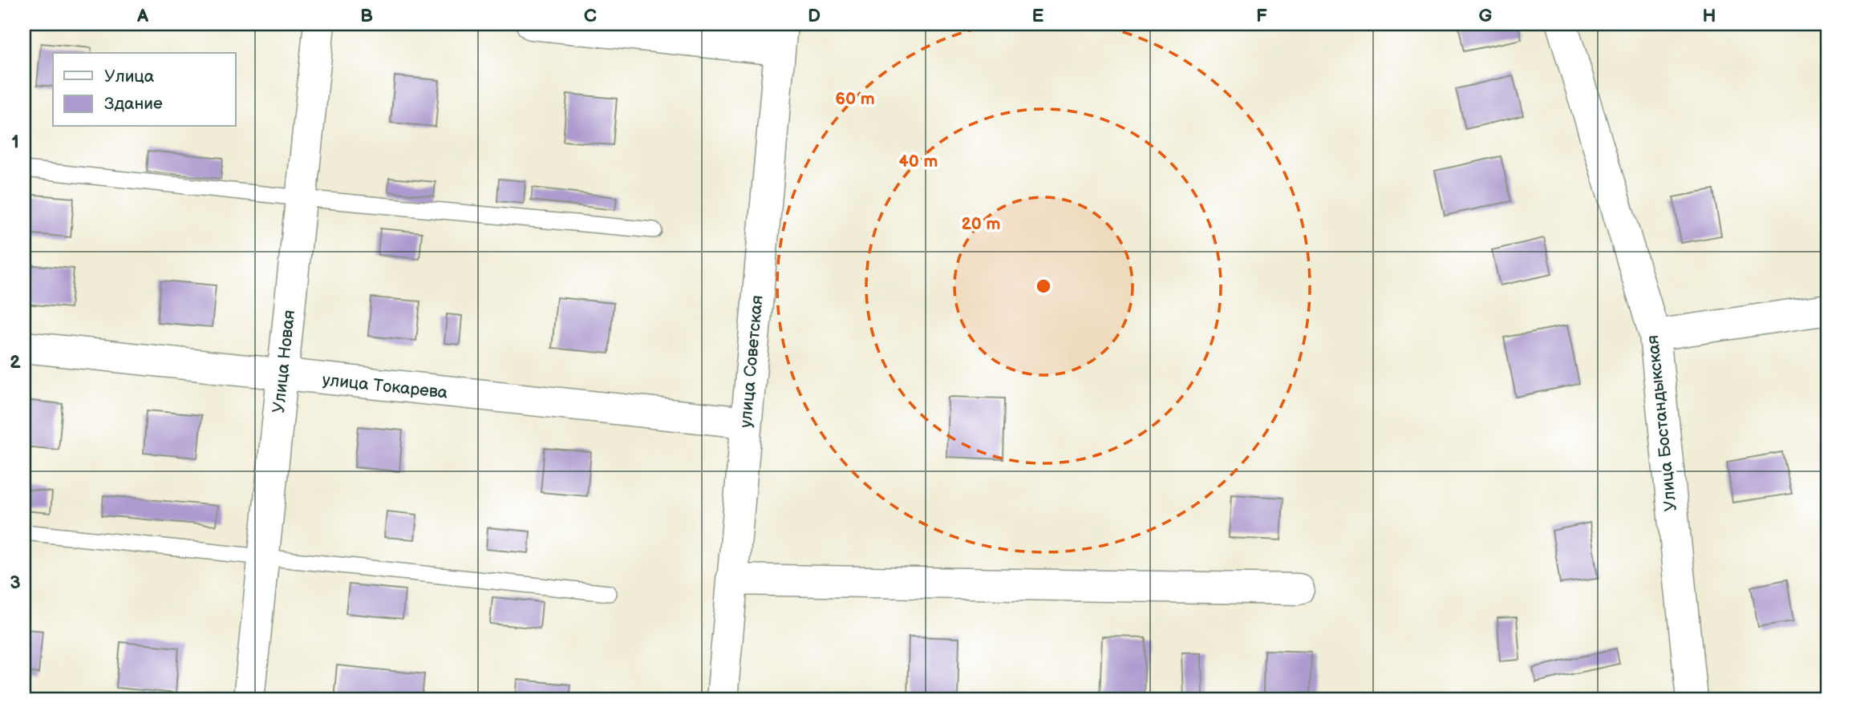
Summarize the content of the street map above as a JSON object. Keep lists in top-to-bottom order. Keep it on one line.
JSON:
{"streets":{"street":["Улица Новая","улица Советская","улица Токарева","Улица Бостандыкская"]},"crossings":[["Улица Новая","улица Токарева"],["улица Советская","улица Токарева"]],"legend":["Улица","Здание"],"grid":{"columns":["A","B","C","D","E","F","G","H"],"rows":["1","2","3"]},"rings":["60 m","40 m","20 m"]}
